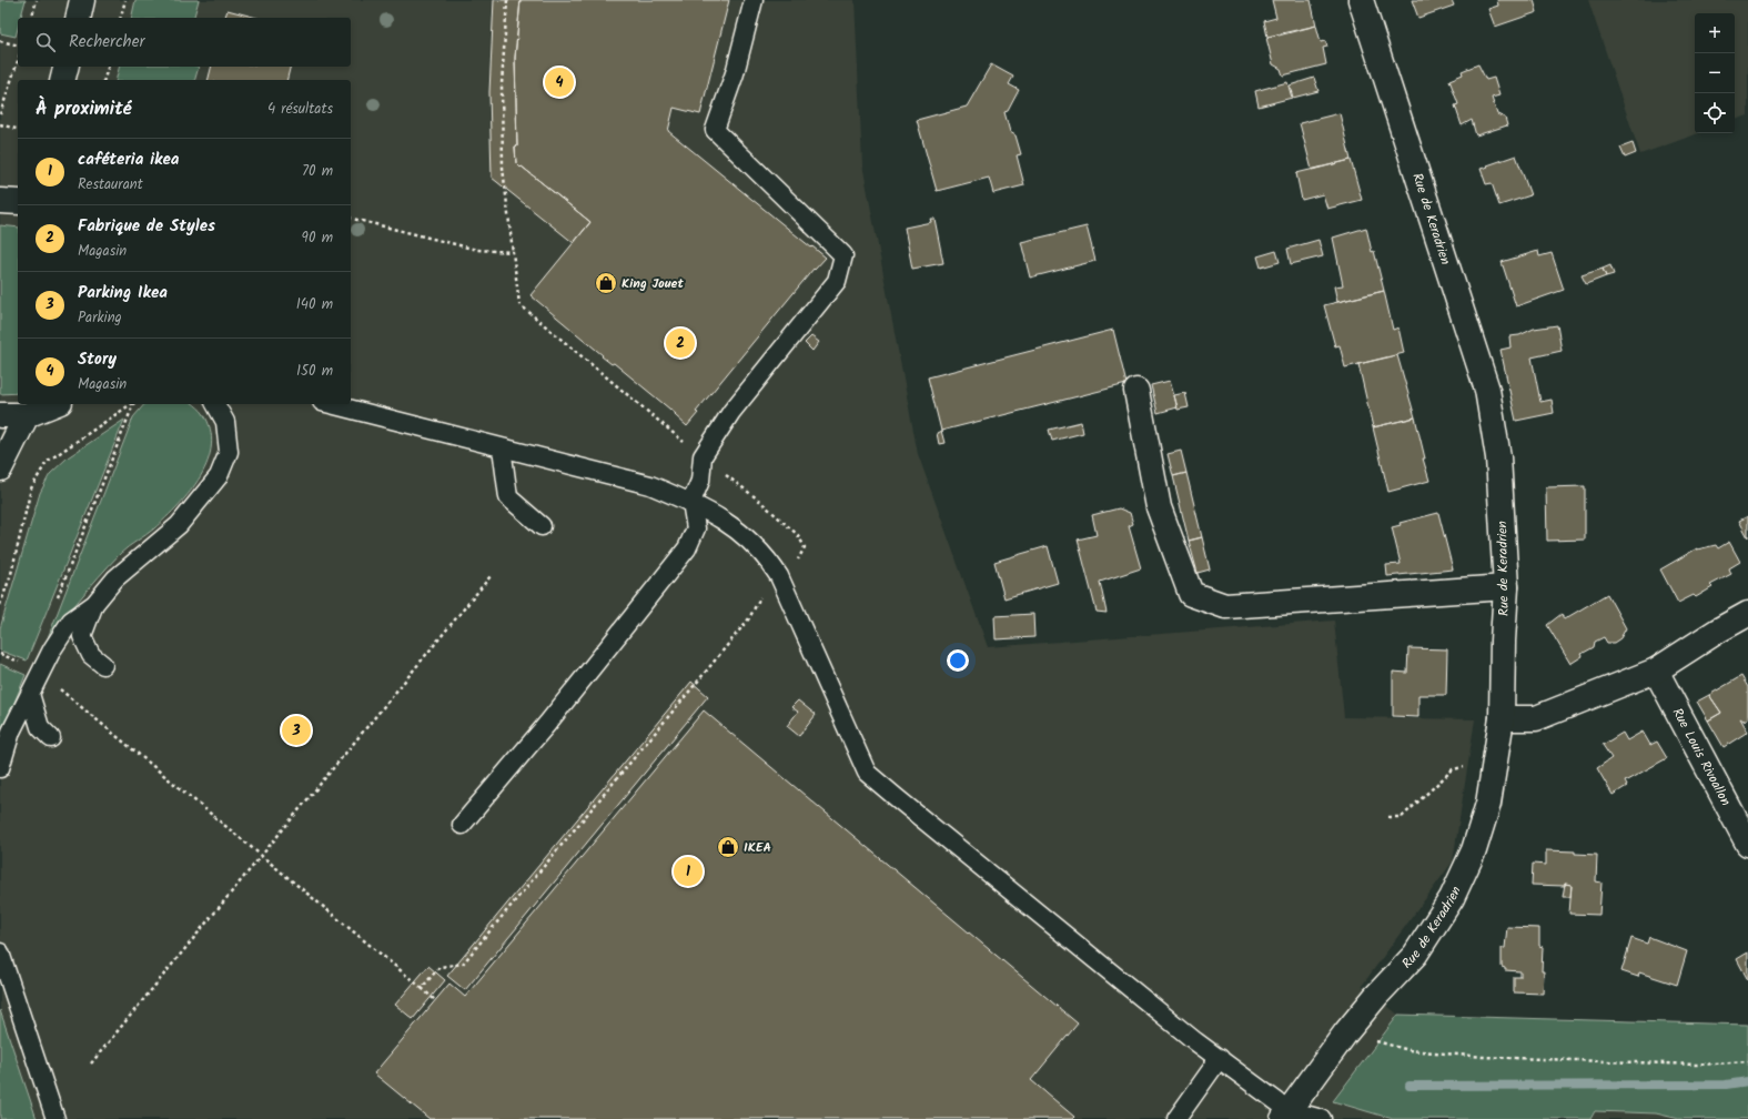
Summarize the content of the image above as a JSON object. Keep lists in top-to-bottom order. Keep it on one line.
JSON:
{"streets":{"street":["Rue de Keradrien","Rue Louis Rivoallon"]},"places":{"shop":["King Jouet","IKEA"]},"page":{"map_buttons":["+","−"],"search":"Rechercher","pins":["4","2","3","1"],"heading":["À proximité","4 résultats"],"list":[{"mark":"1","name":"caféteria ikea","note":"Restaurant","value":"70 m"},{"mark":"2","name":"Fabrique de Styles","note":"Magasin","value":"90 m"},{"mark":"3","name":"Parking Ikea","note":"Parking","value":"140 m"},{"mark":"4","name":"Story","note":"Magasin","value":"150 m"}]}}
